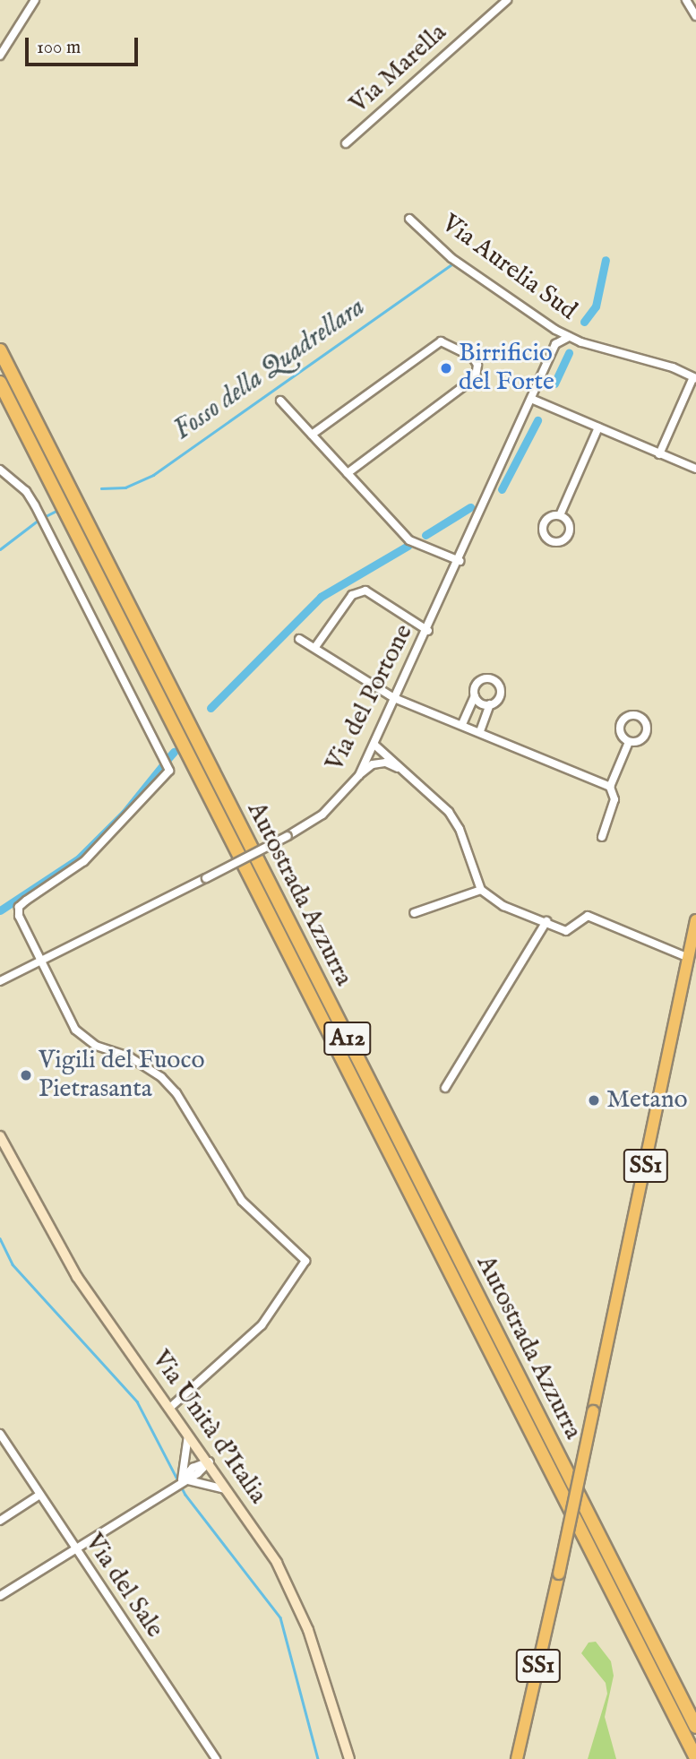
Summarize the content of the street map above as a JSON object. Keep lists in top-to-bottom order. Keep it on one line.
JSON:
{"streets":{"highway":["Autostrada Azzurra","A12"],"main road":["SS1","Via Unità d'Italia"],"street":["Via Marella","Via Aurelia Sud","Via del Portone","Via del Sale"]},"crossings":[["Via Aurelia Sud","Via del Portone"]],"water":["Fosso della Quadrellara"],"places":["Birrificio del Forte","Vigili del Fuoco Pietrasanta","Metano"],"scale_bar":"100 m"}
